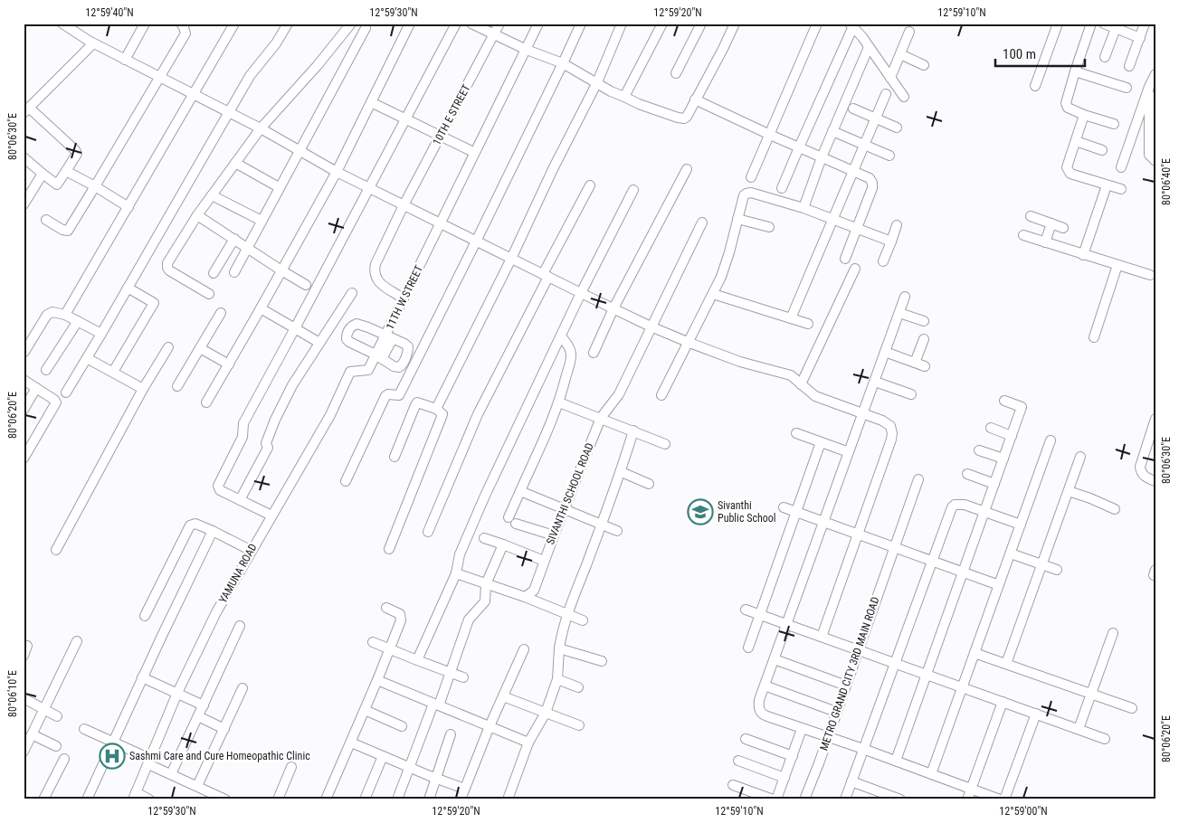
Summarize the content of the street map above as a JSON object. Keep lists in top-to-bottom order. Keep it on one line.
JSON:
{"streets":{"street":["10TH E STREET","11TH W STREET","SIVANTHI SCHOOL ROAD","YAMUNA ROAD","METRO GRAND CITY 3RD MAIN ROAD"]},"crossings":[["10TH E STREET","11TH W STREET"],["11TH W STREET","YAMUNA ROAD"]],"places":{"school or university":["Sivanthi Public School"],"hospital":["Sashmi Care and Cure Homeopathic Clinic"]},"scale_bar":"100 m","coordinates":["12°59'40\"N","12°59'30\"N","12°59'20\"N","12°59'10\"N","80°06'30\"E","80°06'40\"E","80°06'20\"E","80°06'10\"E","12°59'00\"N"]}
